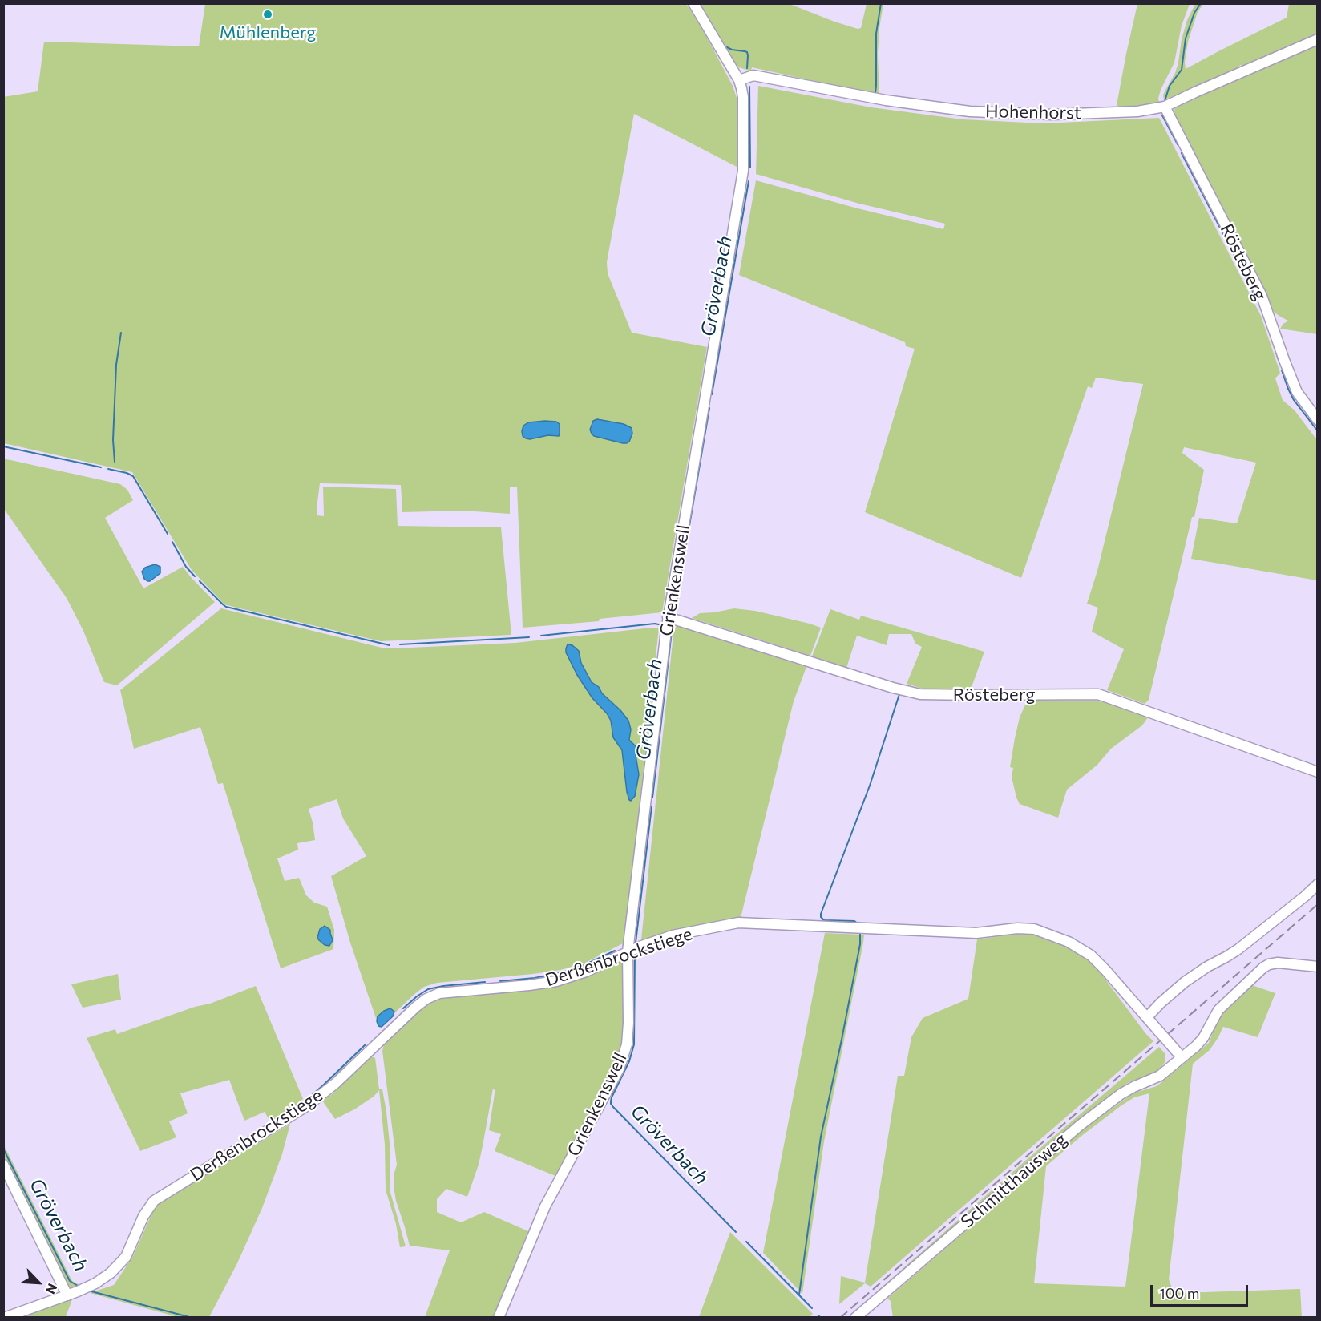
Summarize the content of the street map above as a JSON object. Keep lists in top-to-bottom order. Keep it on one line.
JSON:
{"streets":{"street":["Hohenhorst","Rösteberg","Grienkenswell","Derßenbrockstiege","Schmitthausweg"]},"crossings":[["Hohenhorst","Rösteberg"],["Hohenhorst","Grienkenswell"],["Rösteberg","Grienkenswell"],["Grienkenswell","Derßenbrockstiege"],["Derßenbrockstiege","Schmitthausweg"]],"water":["Gröverbach"],"places":["Mühlenberg"],"scale_bar":"100 m","north":"bottom right"}
